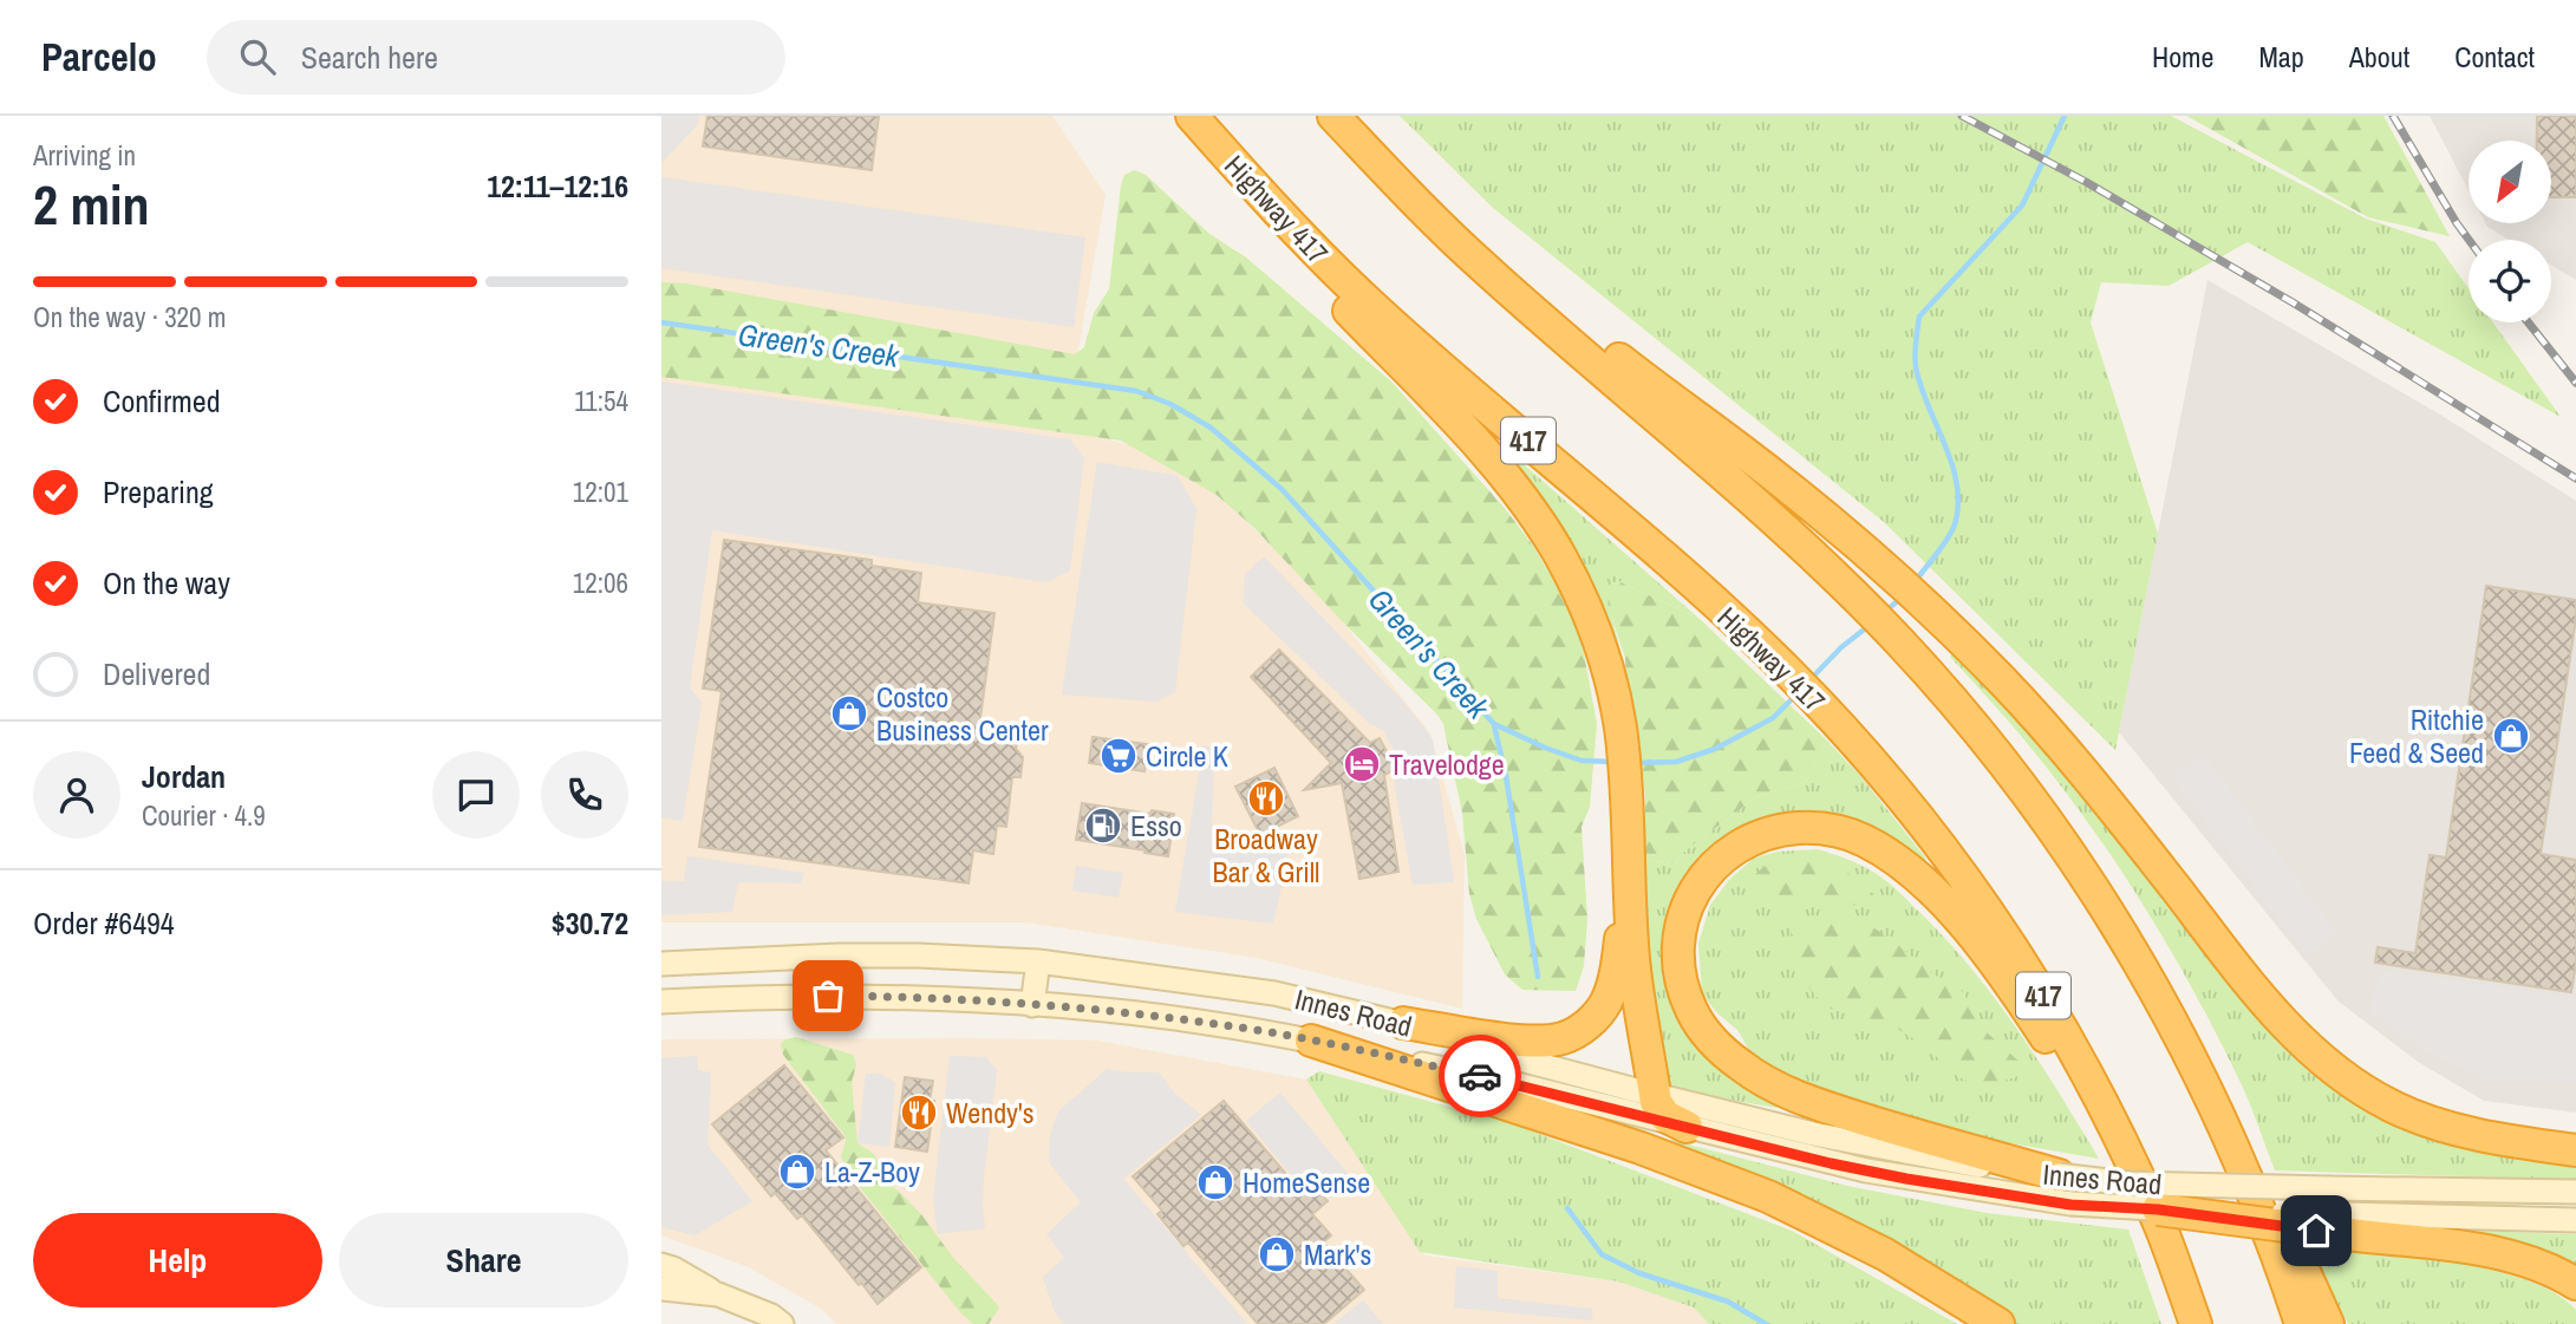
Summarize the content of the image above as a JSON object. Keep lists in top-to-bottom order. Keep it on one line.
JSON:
{"streets":{"highway":["Highway 417","417"],"main road":["Innes Road"]},"water":["Green's Creek"],"places":{"shop":["Costco Business Center","Ritchie Feed & Seed","La-Z-Boy","HomeSense","Mark's"],"supermarket":["Circle K"],"hotel":["Travelodge"],"restaurant":["Broadway Bar & Grill","Wendy's"],"fuel station":["Esso"]},"north":"bottom left","page":{"header":"Parcelo","search":"Search here","nav":["Home","Map","About","Contact"],"heading":["2 min","Arriving in","12:11–12:16"],"panel":["Jordan","Courier · 4.9","Order #6494","$30.72"],"bar":"On the way · 320 m","list":[["Confirmed","11:54"],["Preparing","12:01"],["On the way","12:06"],"Delivered"],"buttons":["Help","Share"]}}
